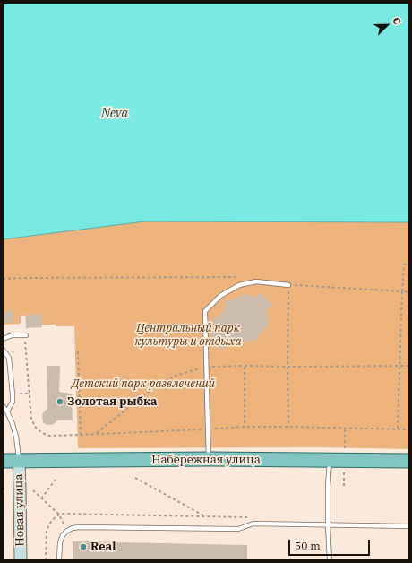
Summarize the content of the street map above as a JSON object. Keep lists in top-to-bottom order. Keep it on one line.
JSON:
{"streets":{"main road":["Набережная улица"],"street":["Новая улица"]},"crossings":[["Набережная улица","Новая улица"]],"water":["Neva"],"parks":["Центральный парк культуры и отдыха","Детский парк развлечений"],"places":["Золотая рыбка","Real"],"scale_bar":"50 m","north":"top right"}
